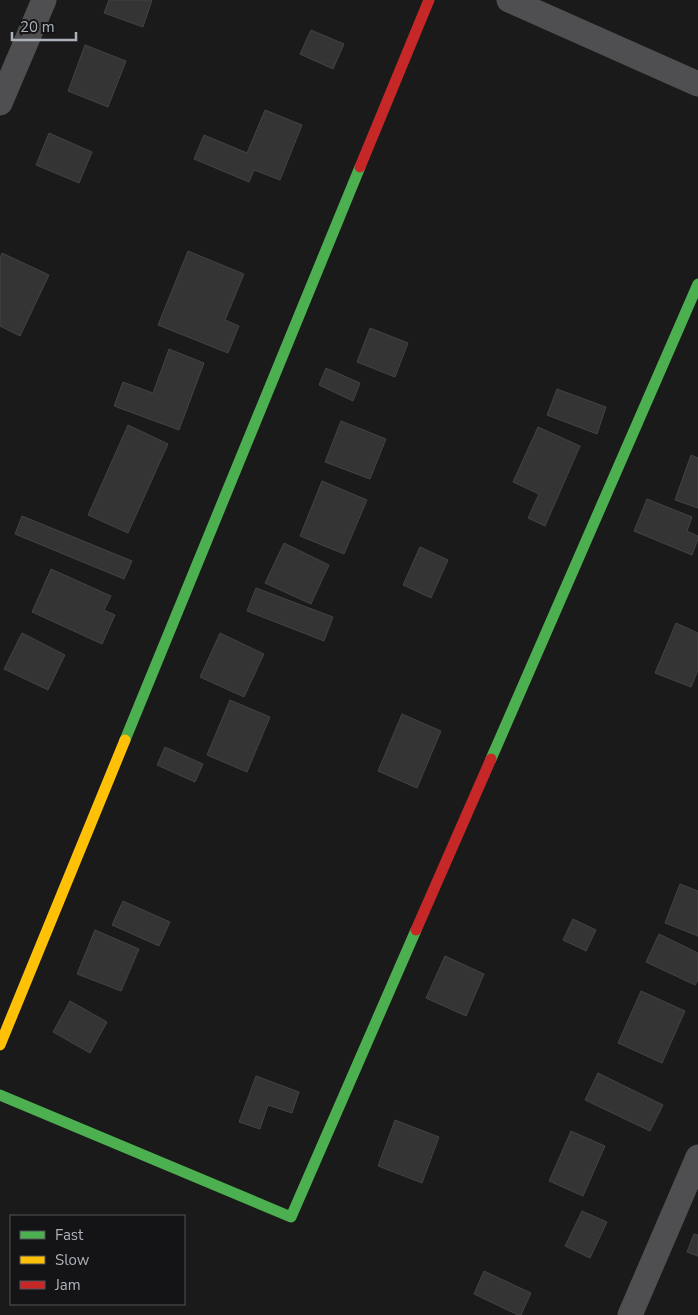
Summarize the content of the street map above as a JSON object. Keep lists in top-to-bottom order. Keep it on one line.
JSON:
{"legend":["Fast","Slow","Jam"],"scale_bar":"20 m"}
